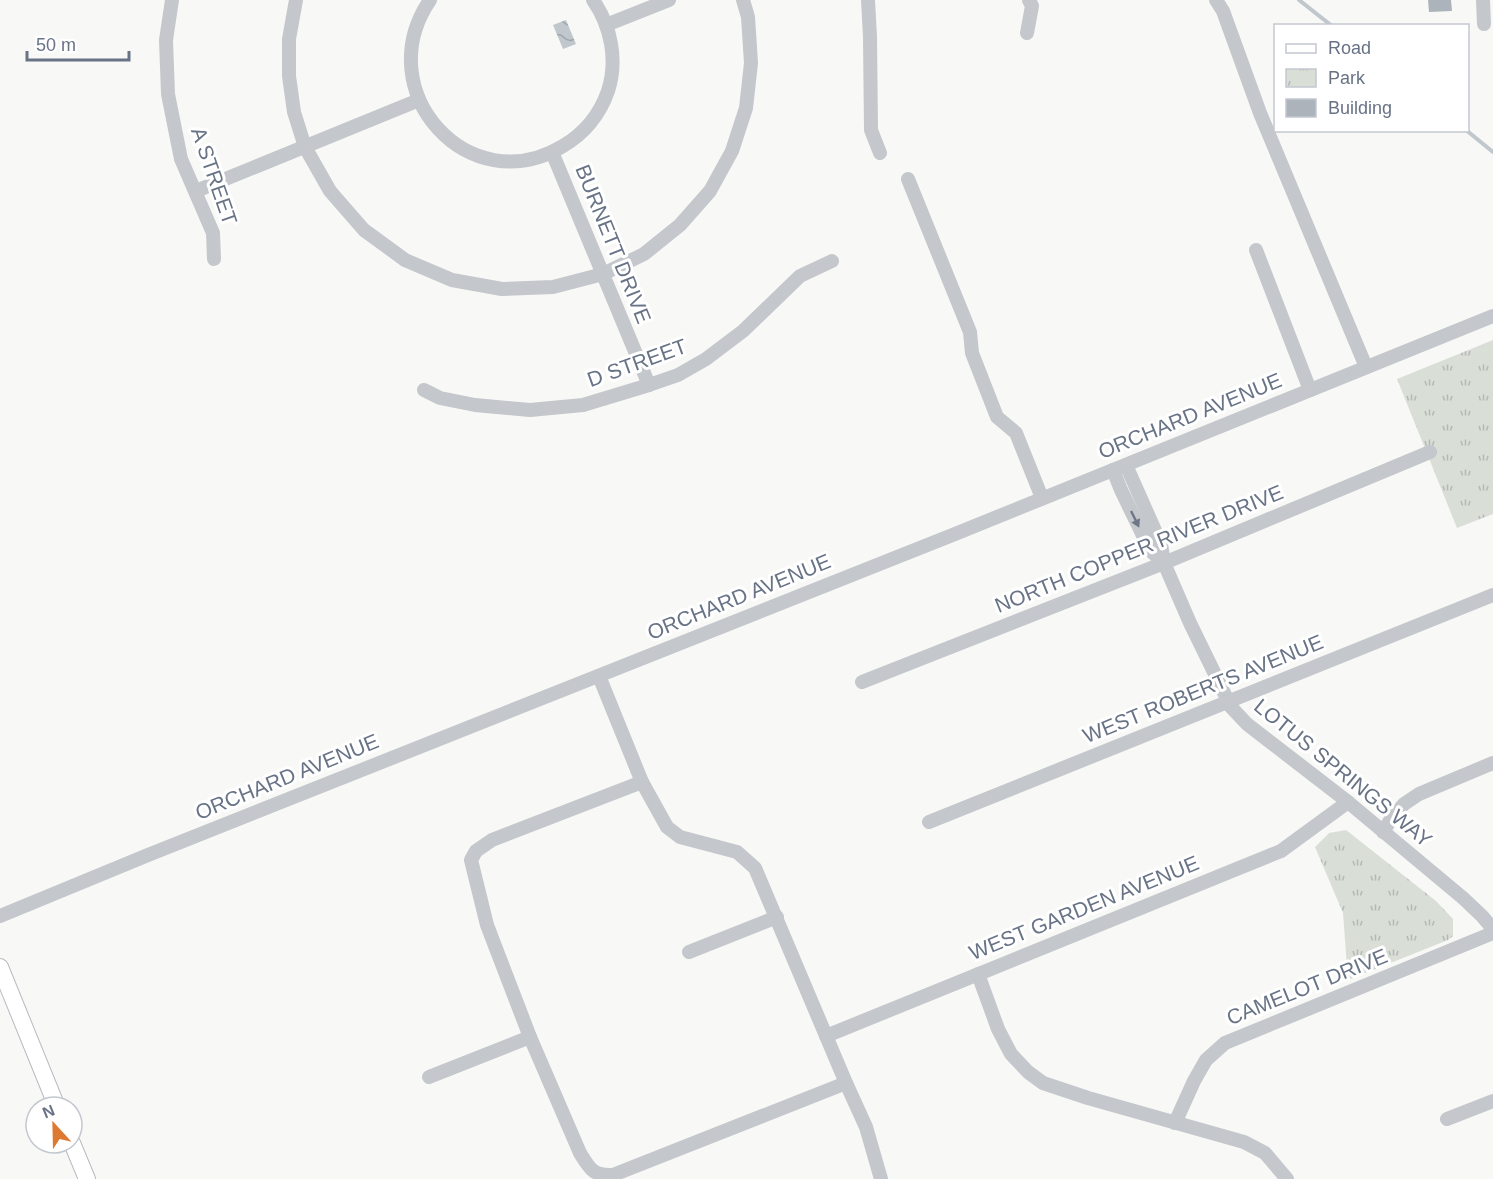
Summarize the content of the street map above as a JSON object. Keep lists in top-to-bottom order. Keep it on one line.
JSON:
{"streets":{"street":["A STREET","BURNETT DRIVE","D STREET","ORCHARD AVENUE","NORTH COPPER RIVER DRIVE","WEST ROBERTS AVENUE","LOTUS SPRINGS WAY","WEST GARDEN AVENUE","CAMELOT DRIVE"]},"crossings":[["BURNETT DRIVE","D STREET"],["ORCHARD AVENUE","LOTUS SPRINGS WAY"],["NORTH COPPER RIVER DRIVE","LOTUS SPRINGS WAY"],["WEST ROBERTS AVENUE","LOTUS SPRINGS WAY"],["LOTUS SPRINGS WAY","WEST GARDEN AVENUE"],["LOTUS SPRINGS WAY","CAMELOT DRIVE"]],"legend":["Road","Park","Building"],"scale_bar":"50 m","north":"top"}
